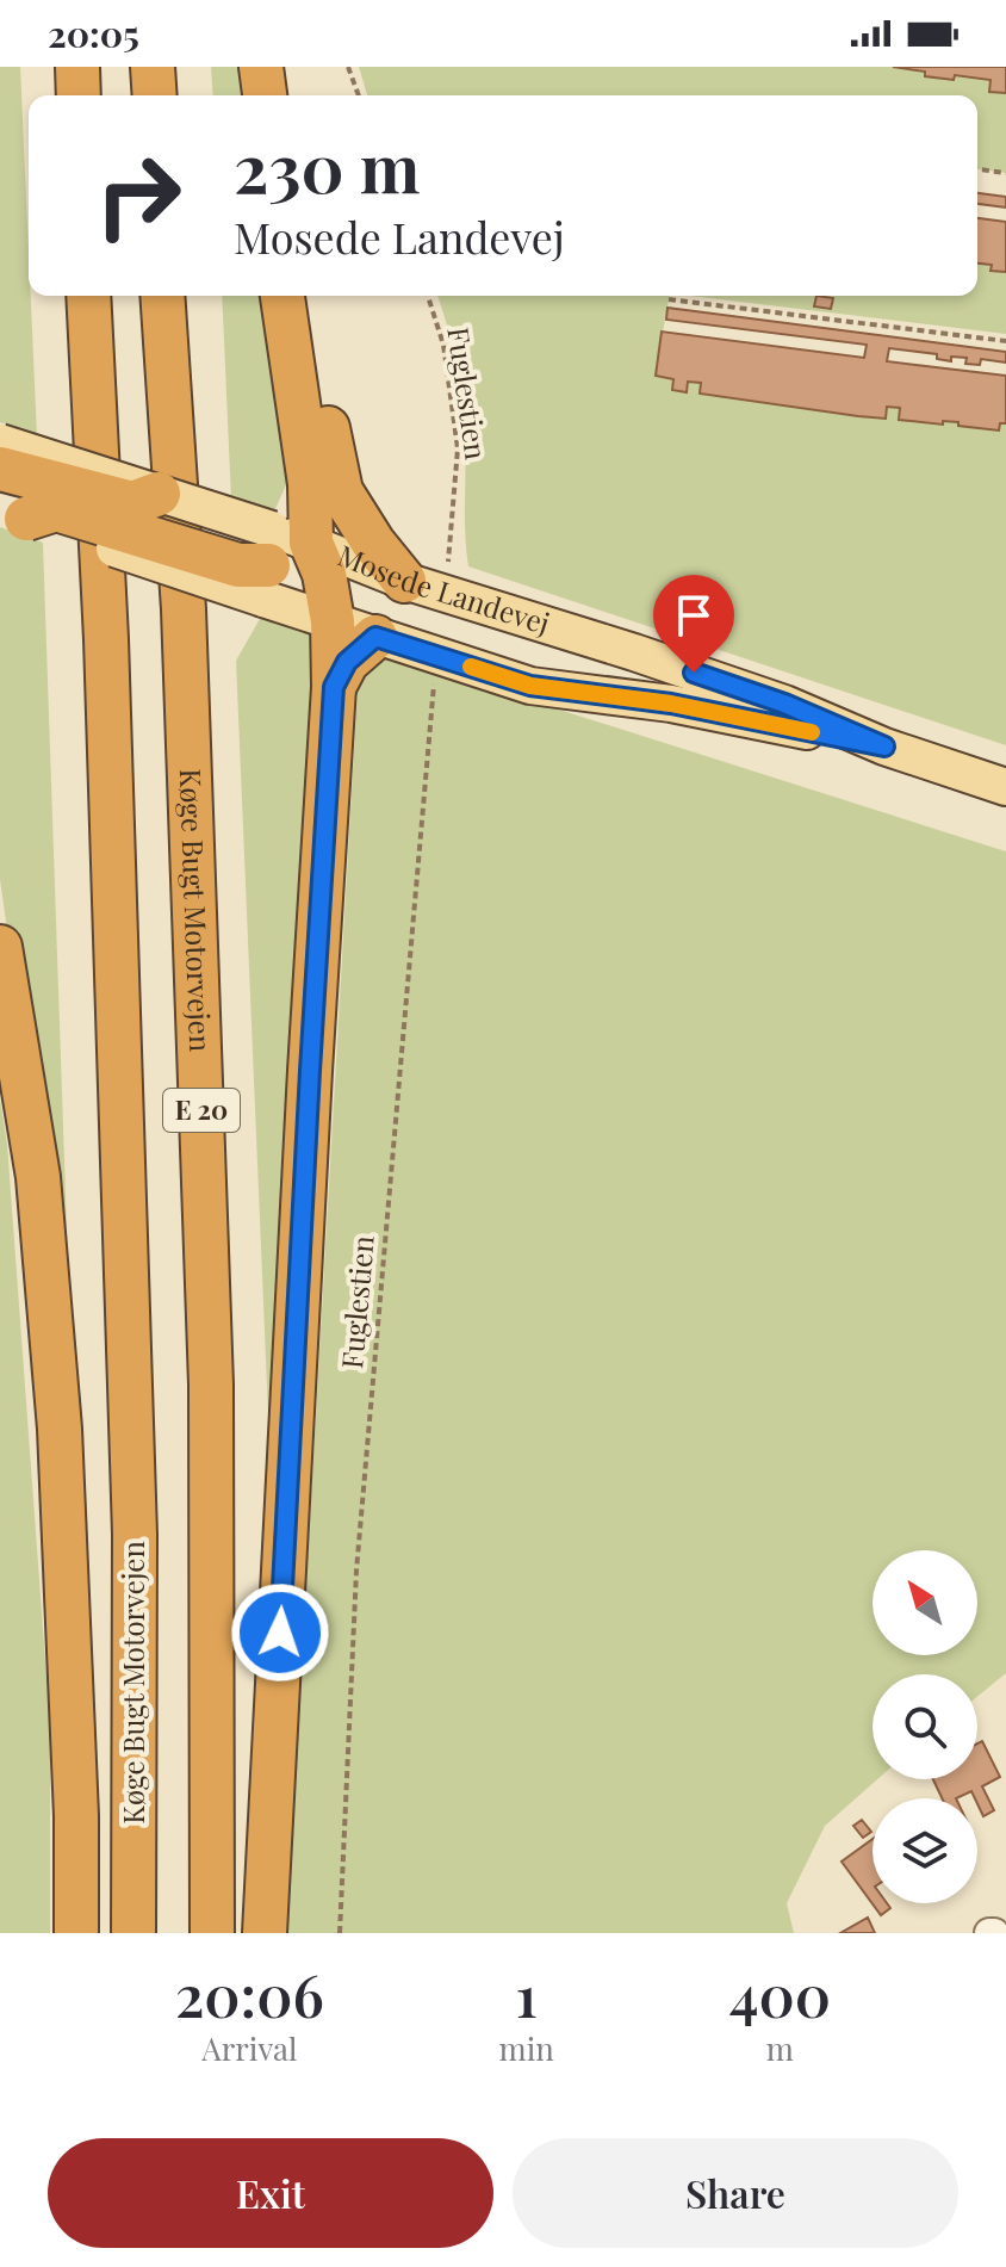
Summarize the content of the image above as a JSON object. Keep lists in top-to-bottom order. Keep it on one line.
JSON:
{"streets":{"highway":["Køge Bugt Motorvejen","E 20"],"main road":["Mosede Landevej"],"path":["Fuglestien"]},"north":"top left","page":{"status":"20:05","turn":["230 m","Mosede Landevej"],"eta":["20:06","Arrival","1","min","400","m"],"buttons":["Exit","Share"]}}
